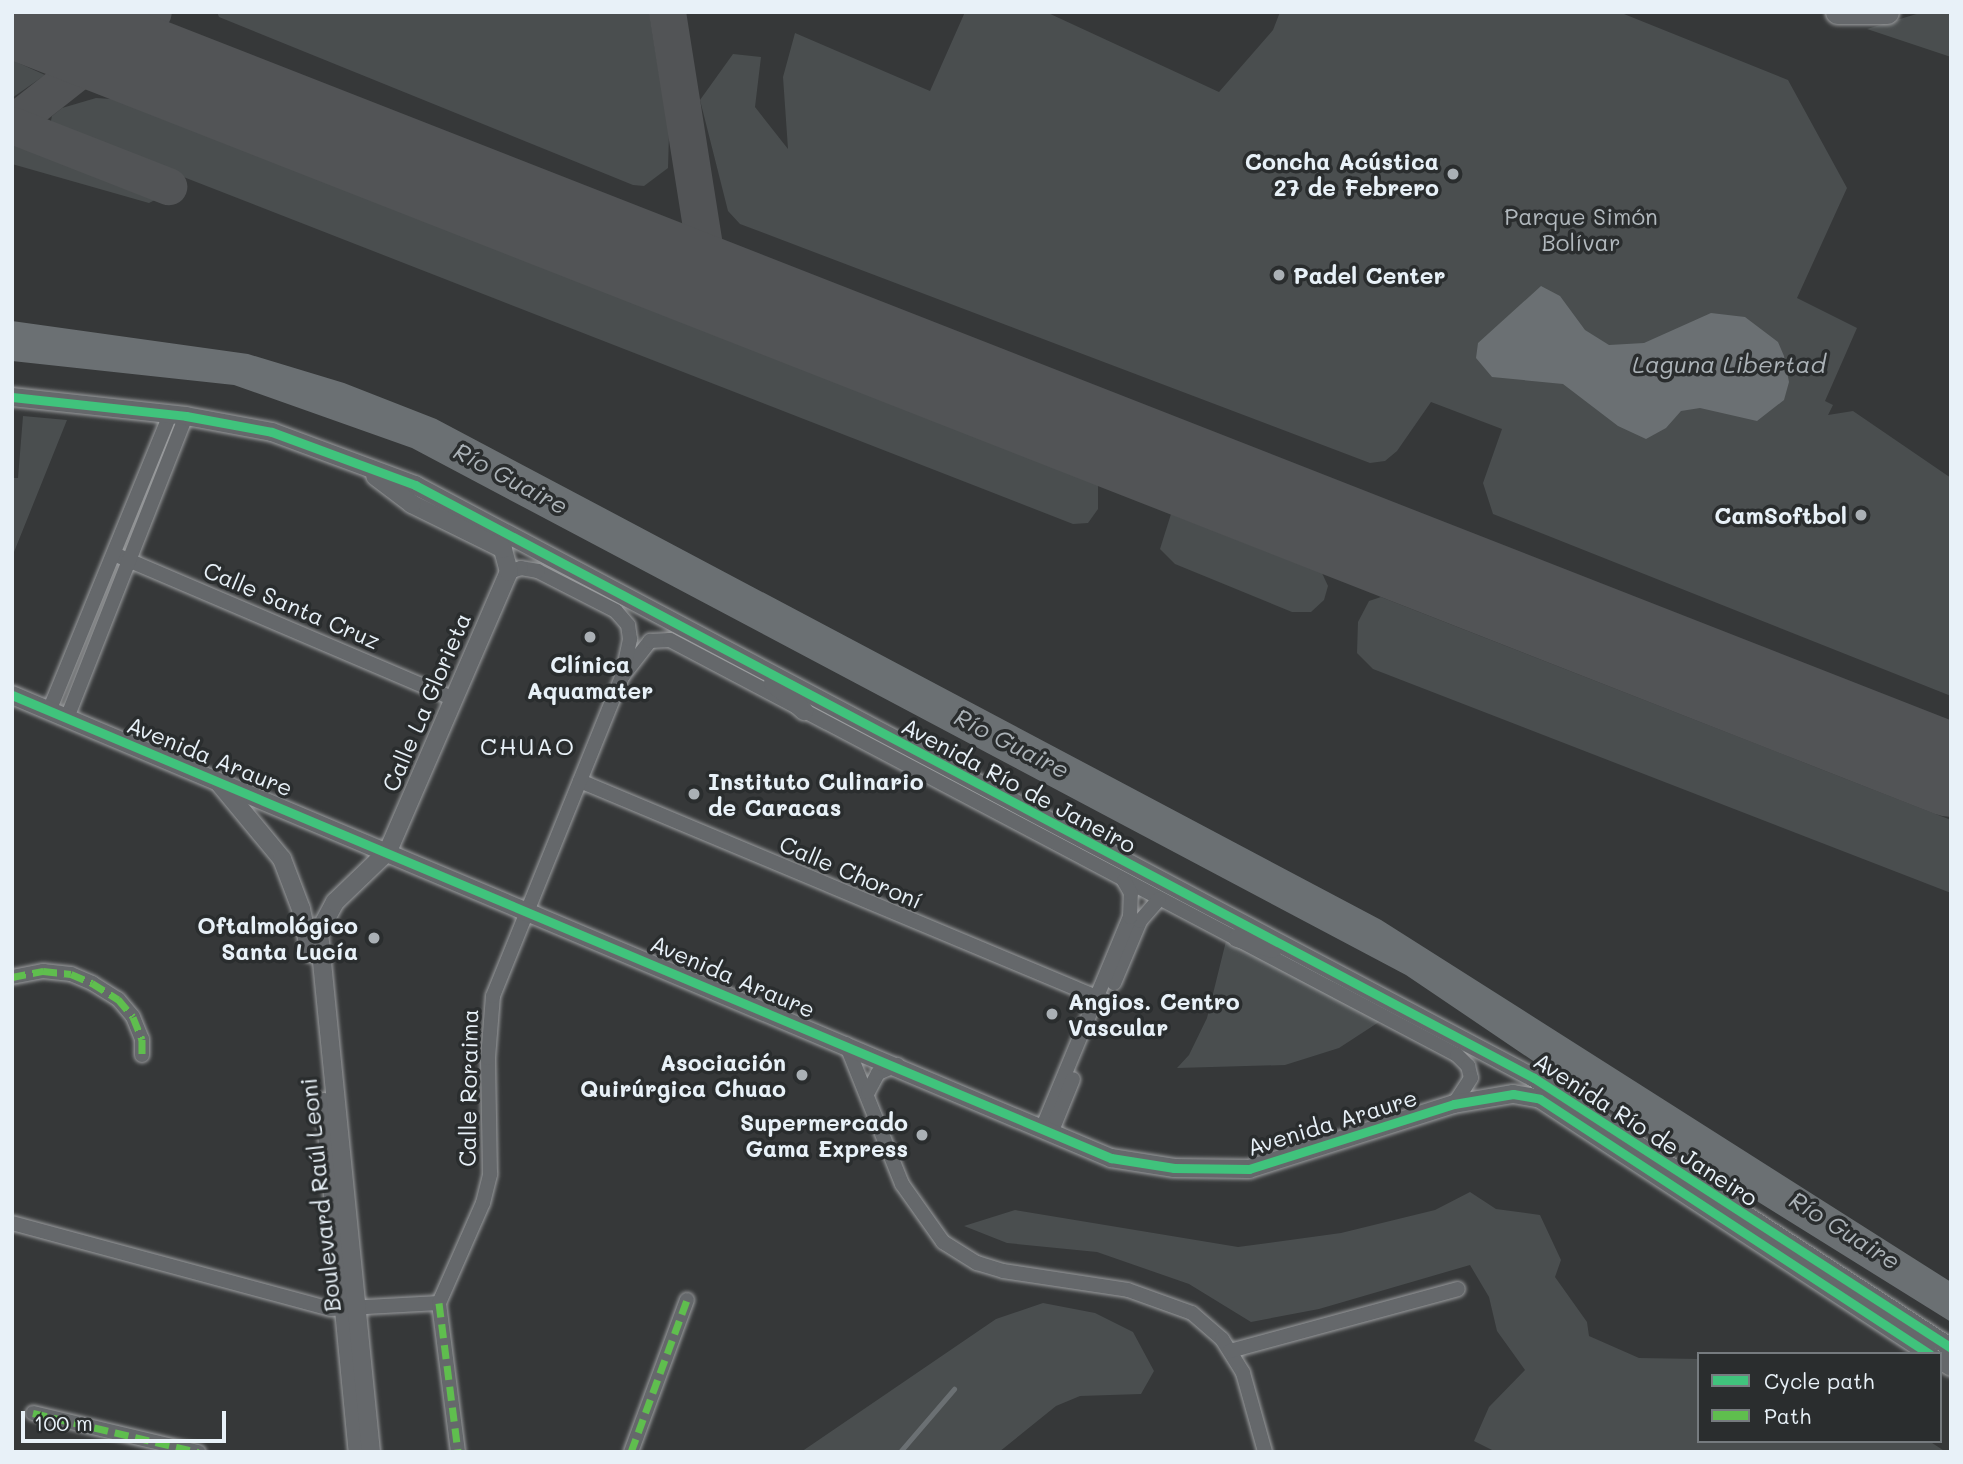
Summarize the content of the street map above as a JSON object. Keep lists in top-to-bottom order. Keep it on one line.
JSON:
{"streets":{"street":["Calle Santa Cruz","Calle La Glorieta","Avenida Araure","Avenida Río de Janeiro","Calle Choroní","Calle Roraima","Boulevard Raúl Leoni"]},"crossings":[["Calle Santa Cruz","Calle La Glorieta"],["Calle La Glorieta","Avenida Araure"],["Calle La Glorieta","Avenida Río de Janeiro"],["Calle La Glorieta","Calle Roraima"],["Calle La Glorieta","Boulevard Raúl Leoni"],["Avenida Araure","Avenida Río de Janeiro"],["Avenida Araure","Calle Roraima"],["Avenida Araure","Boulevard Raúl Leoni"],["Avenida Río de Janeiro","Calle Roraima"],["Calle Choroní","Calle Roraima"]],"districts":["CHUAO"],"water":["Laguna Libertad","Río Guaire"],"parks":["Parque Simón Bolívar"],"places":["Concha Acústica 27 de Febrero","Padel Center","CamSoftbol","Clínica Aquamater","Instituto Culinario de Caracas","Oftalmológico Santa Lucía","Angios. Centro Vascular","Asociación Quirúrgica Chuao","Supermercado Gama Express"],"legend":["Cycle path","Path"],"scale_bar":"100 m"}
